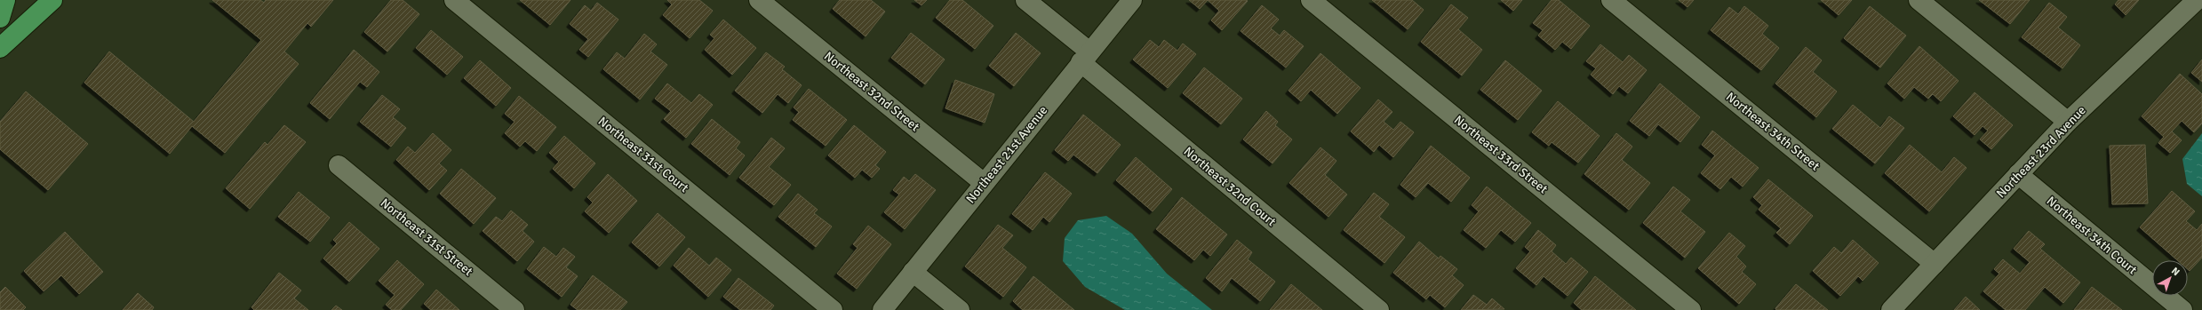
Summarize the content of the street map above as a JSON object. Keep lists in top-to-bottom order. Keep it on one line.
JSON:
{"streets":{"street":["Northeast 32nd Street","Northeast 34th Street","Northeast 23rd Avenue","Northeast 31st Court","Northeast 21st Avenue","Northeast 33rd Street","Northeast 32nd Court","Northeast 34th Court","Northeast 31st Street"]},"crossings":[["Northeast 32nd Street","Northeast 21st Avenue"],["Northeast 34th Street","Northeast 23rd Avenue"],["Northeast 23rd Avenue","Northeast 34th Court"],["Northeast 21st Avenue","Northeast 32nd Court"]],"north":"top right"}
